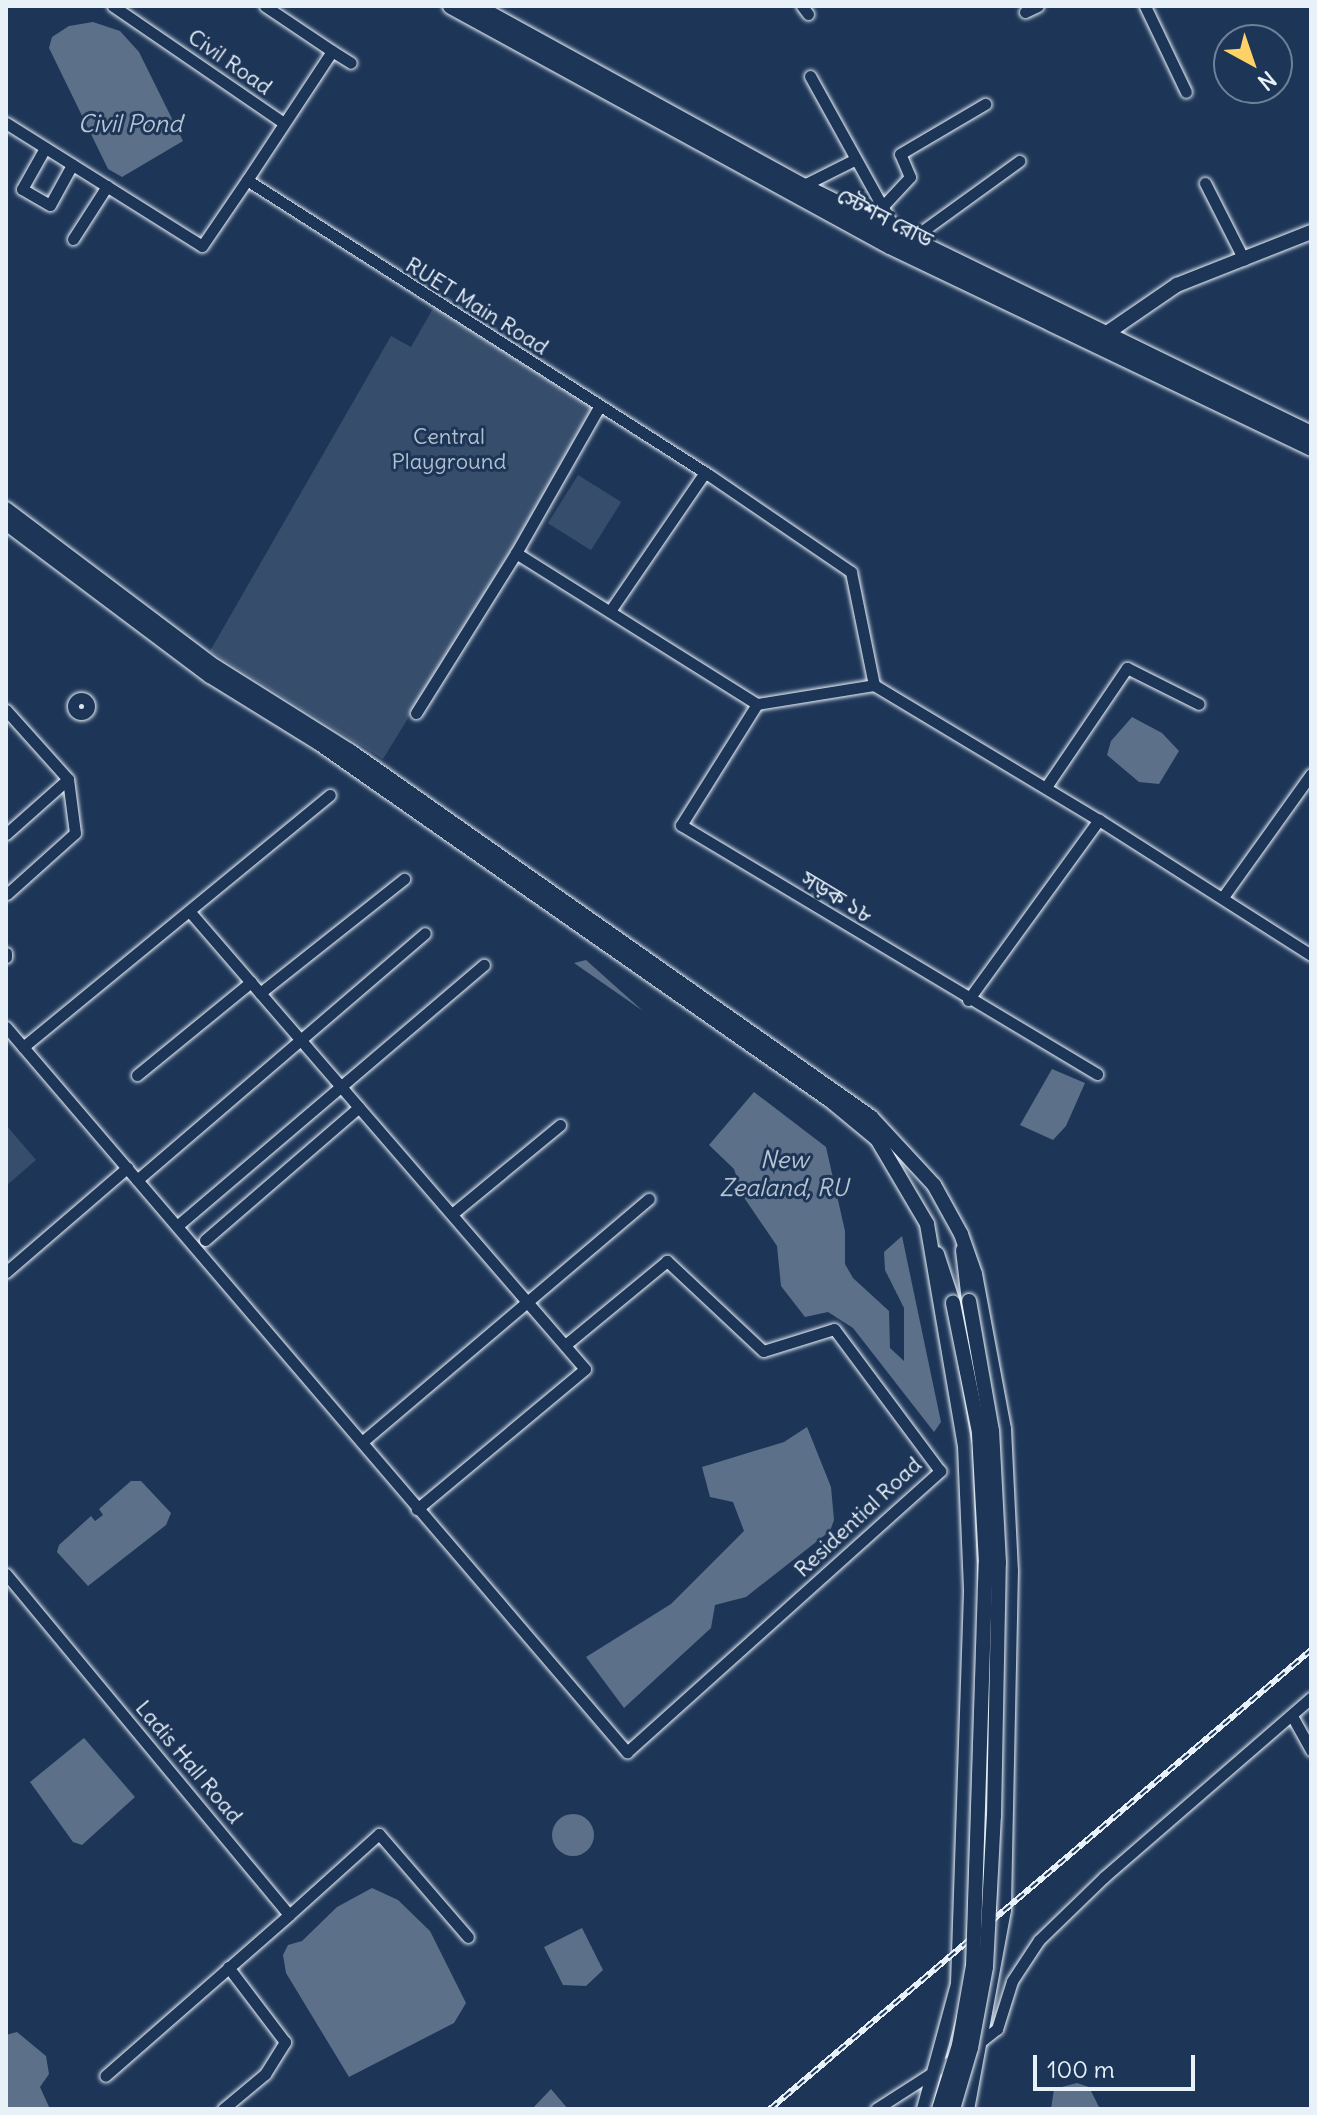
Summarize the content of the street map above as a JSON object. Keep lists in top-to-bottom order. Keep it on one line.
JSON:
{"streets":{"main road":["স্টেশন রোড"],"street":["Civil Road","RUET Main Road","সড়ক ১৮","Residential Road","Ladis Hall Road"]},"water":["Civil Pond","New Zealand, RU"],"parks":["Central Playground"],"scale_bar":"100 m","north":"bottom right"}
